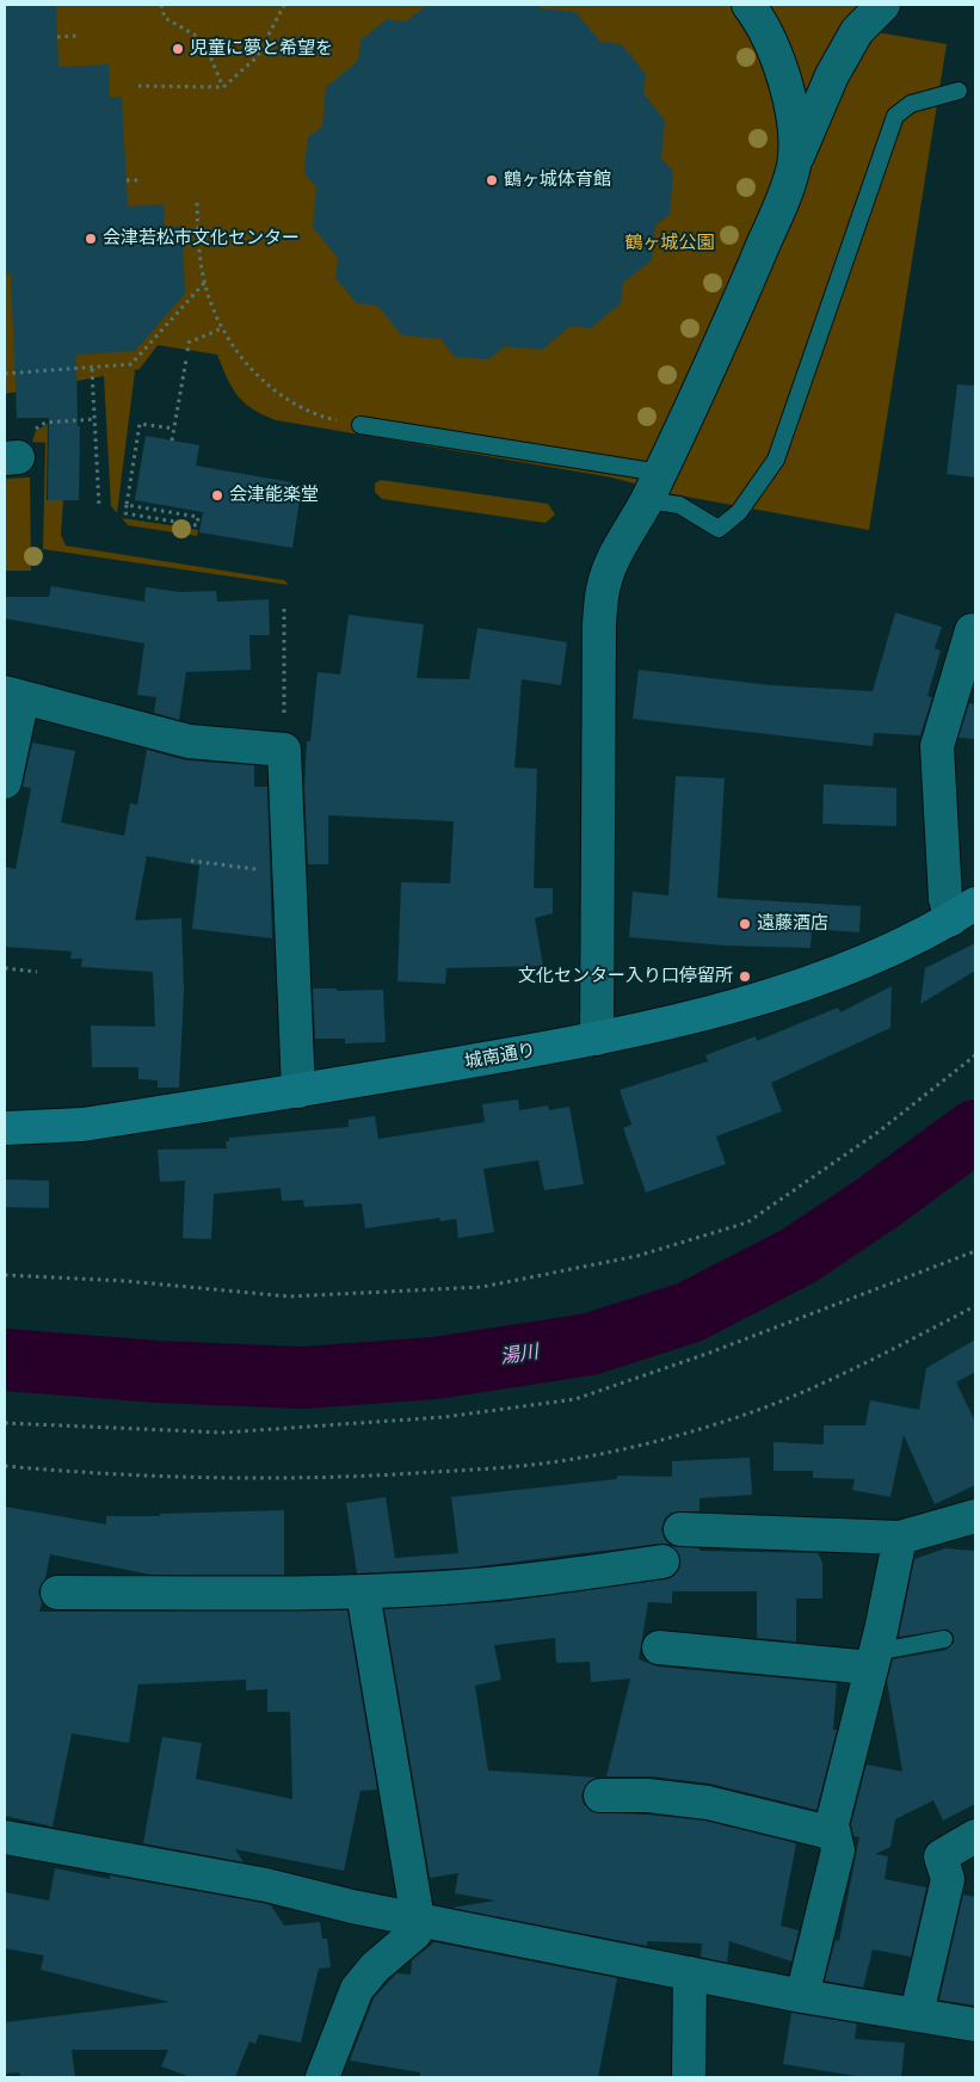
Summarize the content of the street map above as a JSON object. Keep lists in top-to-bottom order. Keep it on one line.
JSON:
{"streets":{"street":["城南通り"]},"water":["湯川"],"parks":["鶴ヶ城公園"],"places":["児童に夢と希望を","鶴ヶ城体育館","会津若松市文化センター","会津能楽堂","遠藤酒店","文化センター入り口停留所"]}
